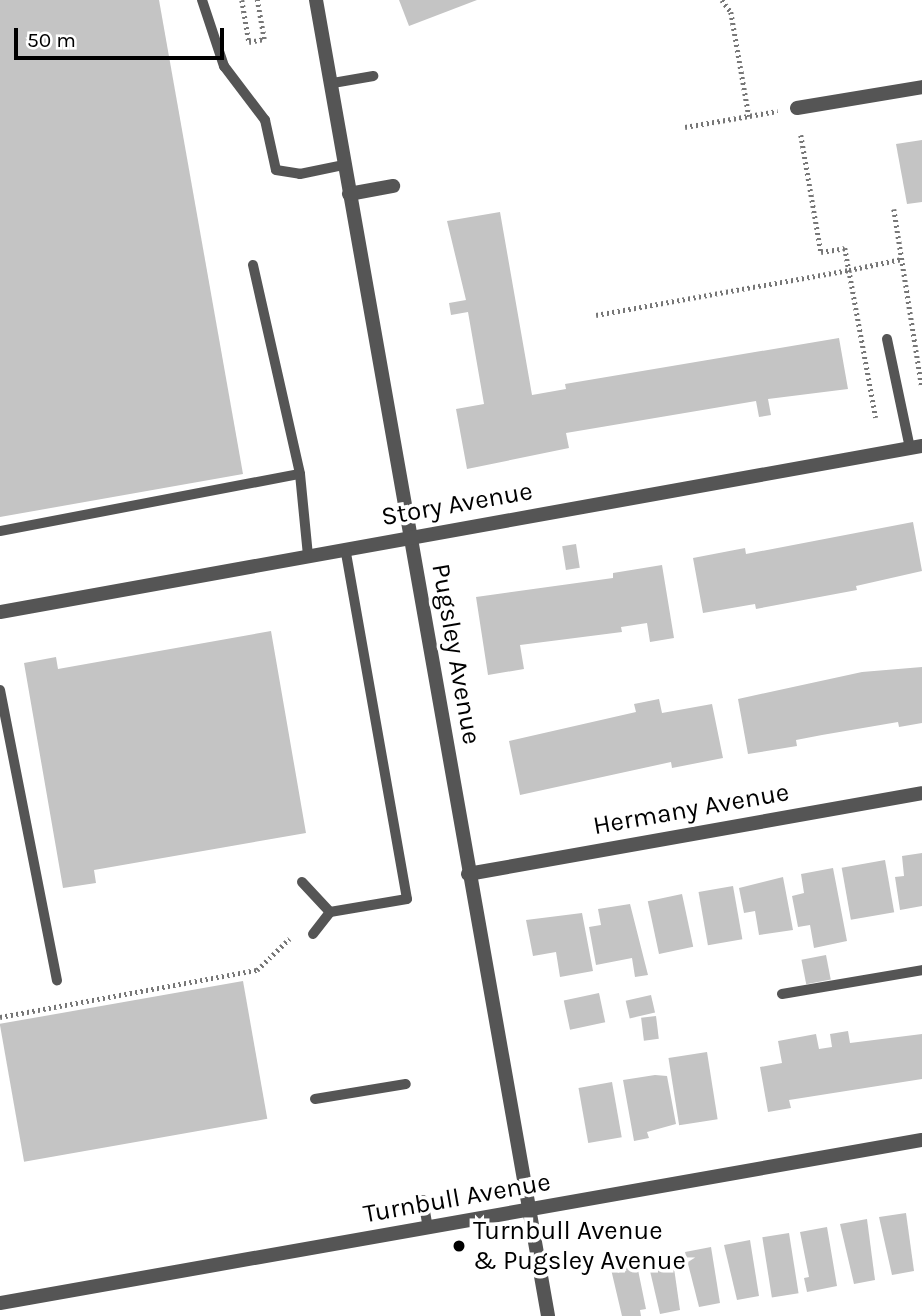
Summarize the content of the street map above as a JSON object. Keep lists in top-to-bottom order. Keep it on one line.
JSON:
{"streets":{"street":["Story Avenue","Pugsley Avenue","Hermany Avenue","Turnbull Avenue"]},"crossings":[["Story Avenue","Pugsley Avenue"],["Pugsley Avenue","Hermany Avenue"],["Pugsley Avenue","Turnbull Avenue"]],"places":["Turnbull Avenue & Pugsley Avenue"],"scale_bar":"50 m"}
